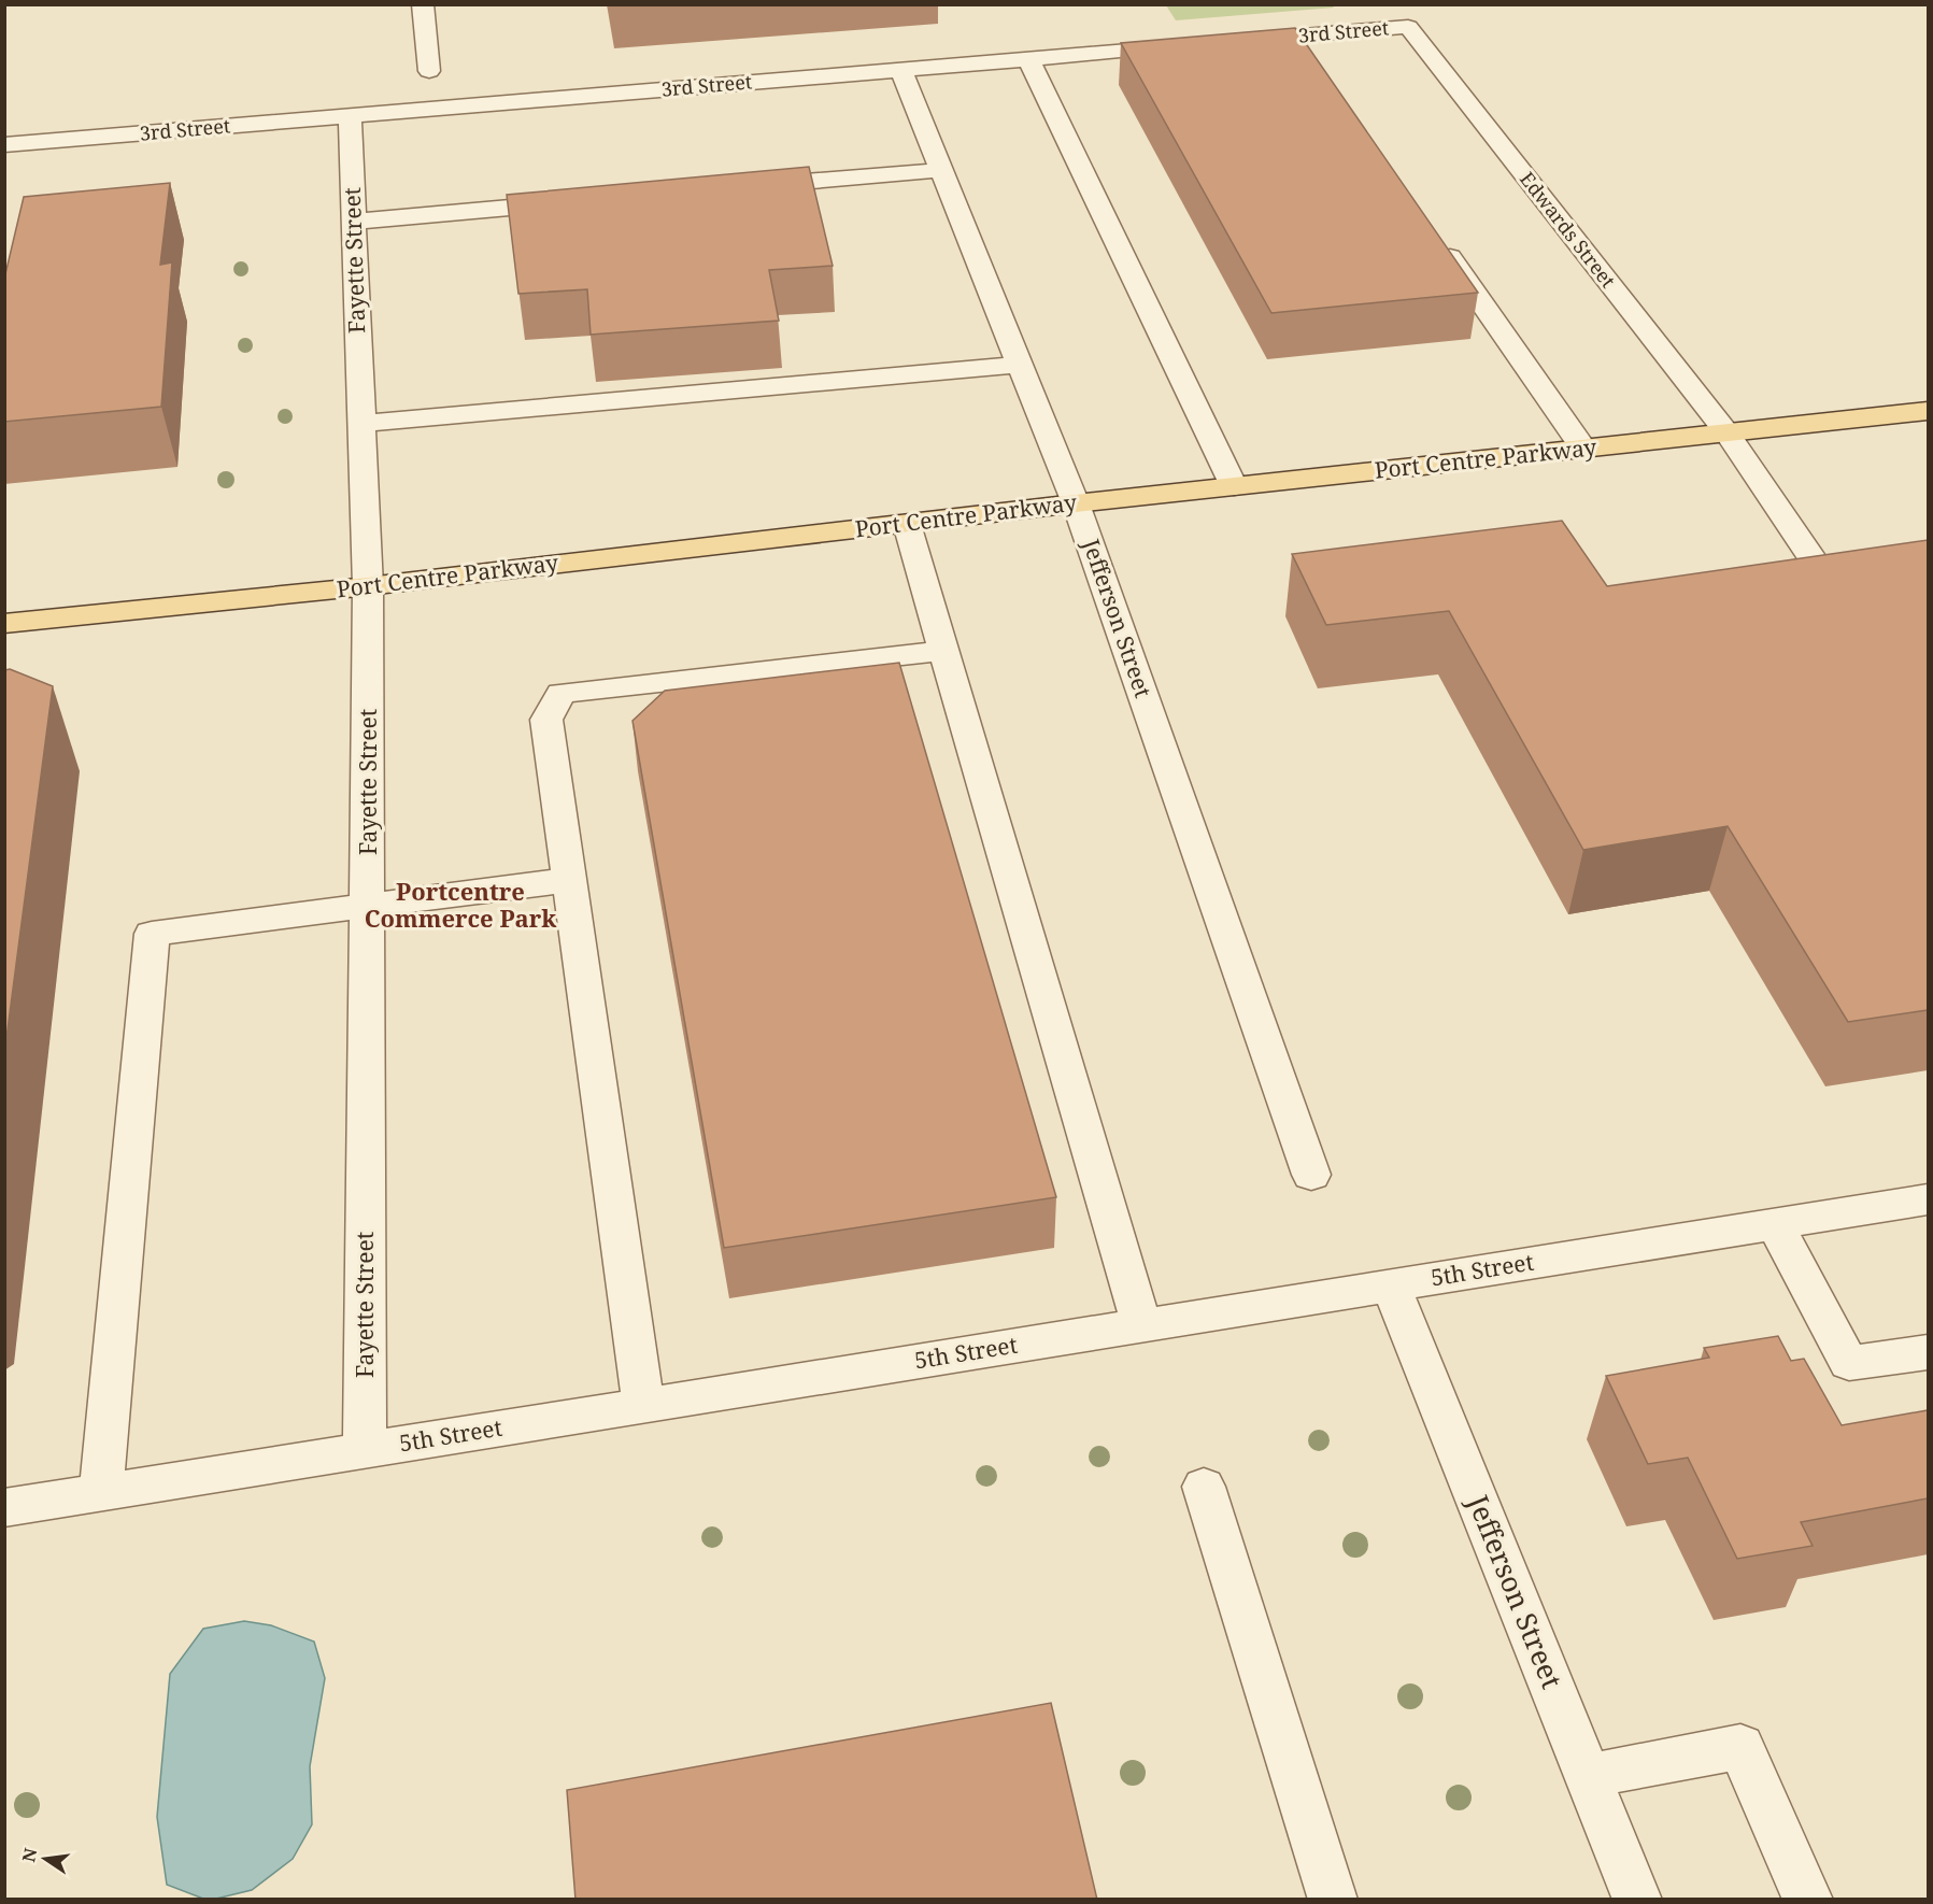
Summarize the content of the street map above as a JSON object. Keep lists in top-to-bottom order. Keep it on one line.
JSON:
{"streets":{"main road":["Port Centre Parkway"],"street":["3rd Street","Edwards Street","Fayette Street","Jefferson Street","5th Street"]},"crossings":[["3rd Street","Edwards Street"],["3rd Street","Fayette Street"],["3rd Street","Jefferson Street"],["Edwards Street","Port Centre Parkway"],["Fayette Street","Port Centre Parkway"],["Fayette Street","5th Street"],["Port Centre Parkway","Jefferson Street"],["Jefferson Street","5th Street"]],"districts":["Portcentre Commerce Park"],"north":"left"}
